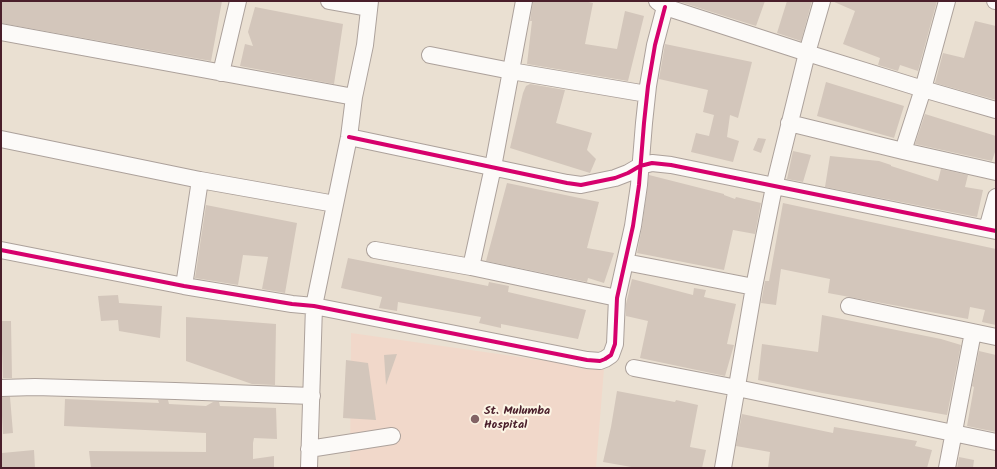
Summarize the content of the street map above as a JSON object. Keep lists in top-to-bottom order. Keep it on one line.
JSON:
{"places":["St. Mulumba Hospital"]}
